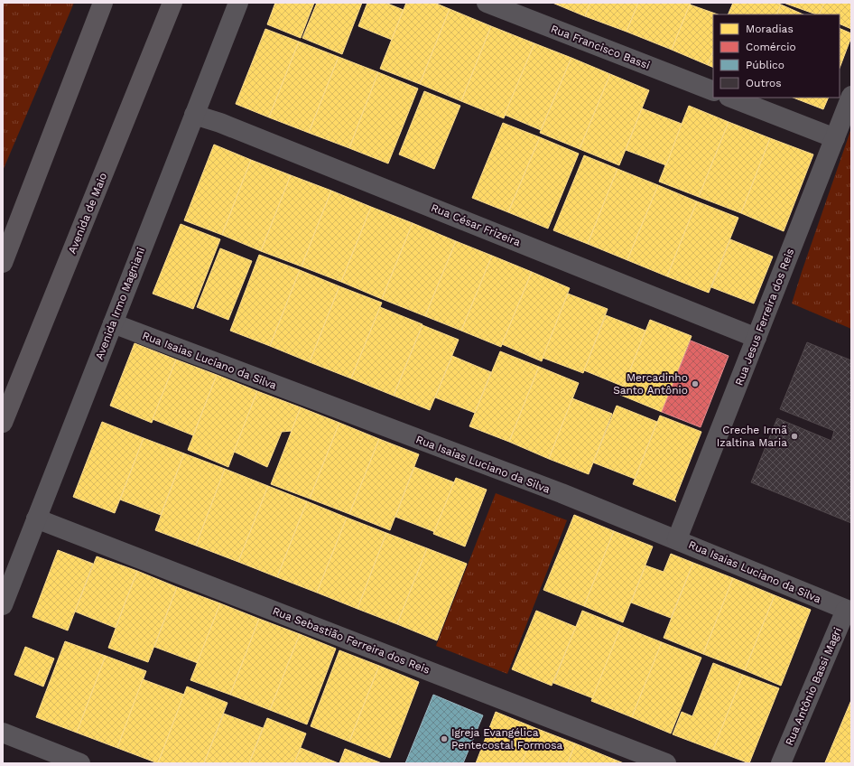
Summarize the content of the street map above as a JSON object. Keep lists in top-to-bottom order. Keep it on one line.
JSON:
{"streets":{"main road":["Avenida de Maio"],"street":["Rua Francisco Bassi","Rua César Frizeira","Avenida Irmo Magniani","Rua Jesus Ferreira dos Reis","Rua Isaias Luciano da Silva","Rua Sebastião Ferreira dos Reis","Rua Antônio Bassi Magri"]},"crossings":[["Rua César Frizeira","Avenida Irmo Magniani"],["Rua César Frizeira","Rua Jesus Ferreira dos Reis"],["Avenida Irmo Magniani","Rua Isaias Luciano da Silva"],["Avenida Irmo Magniani","Rua Sebastião Ferreira dos Reis"],["Rua Jesus Ferreira dos Reis","Rua Isaias Luciano da Silva"],["Rua Isaias Luciano da Silva","Rua Antônio Bassi Magri"]],"places":["Mercadinho Santo Antônio","Creche Irmã Izaltina Maria","Igreja Evangélica Pentecostal Formosa"],"legend":["Moradias","Comércio","Público","Outros"]}
